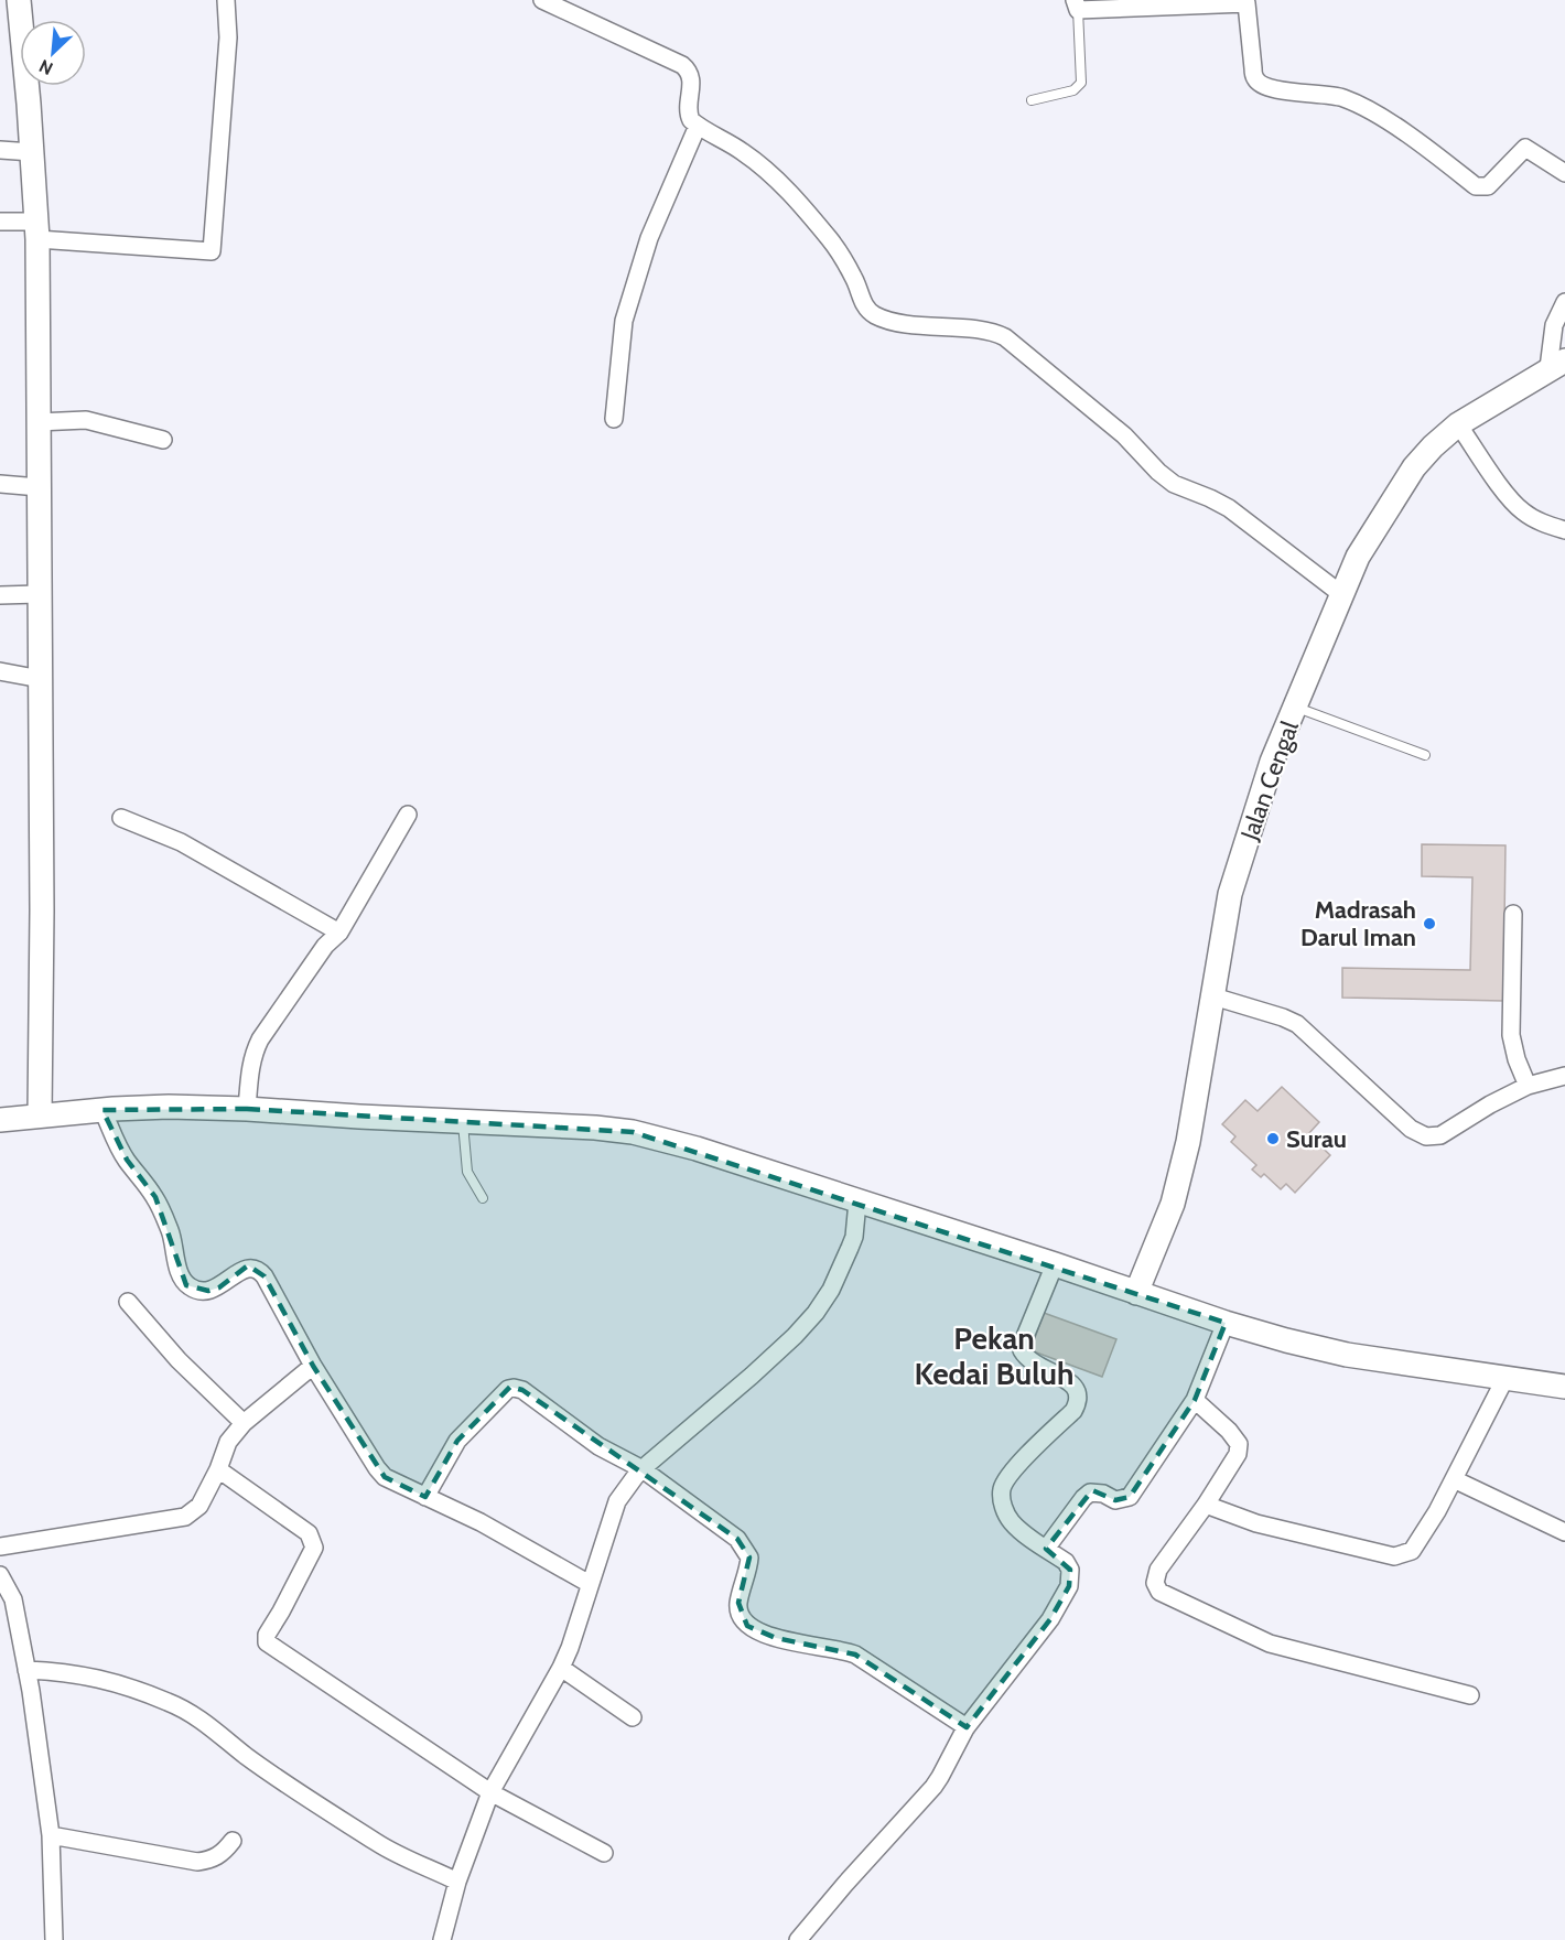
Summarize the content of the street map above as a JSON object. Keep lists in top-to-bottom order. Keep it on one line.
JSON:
{"streets":{"street":["Jalan Cengal"]},"districts":["Pekan Kedai Buluh"],"places":["Madrasah Darul Iman","Surau"],"north":"bottom left"}
